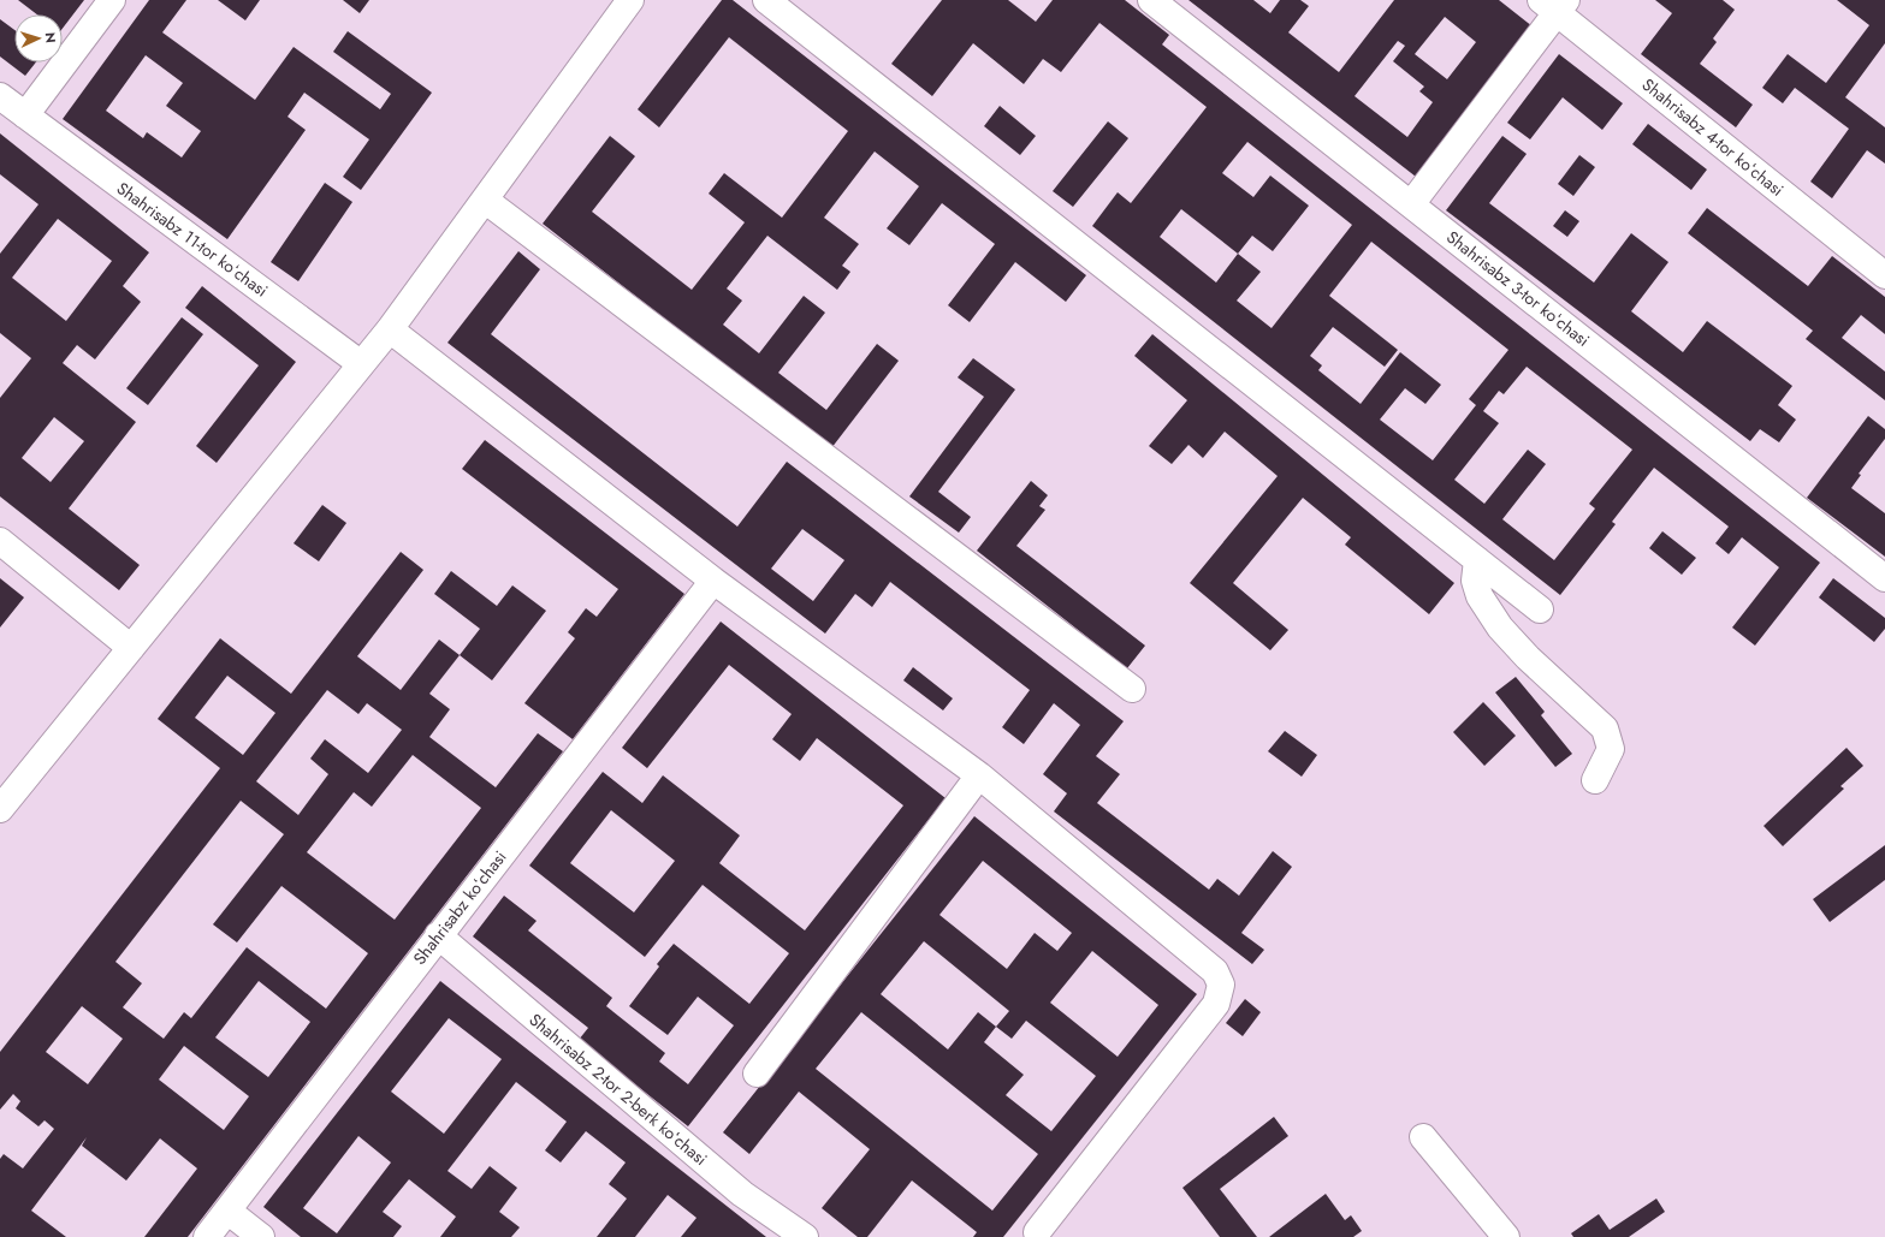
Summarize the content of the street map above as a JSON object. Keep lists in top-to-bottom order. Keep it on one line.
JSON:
{"streets":{"street":["Shahrisabz 4-tor koʻchasi","Shahrisabz 11-tor koʻchasi","Shahrisabz 3-tor koʻchasi","Shahrisabz koʻchasi","Shahrisabz 2-tor 2-berk koʻchasi"]},"crossings":[["Shahrisabz koʻchasi","Shahrisabz 2-tor 2-berk koʻchasi"]],"north":"right"}
